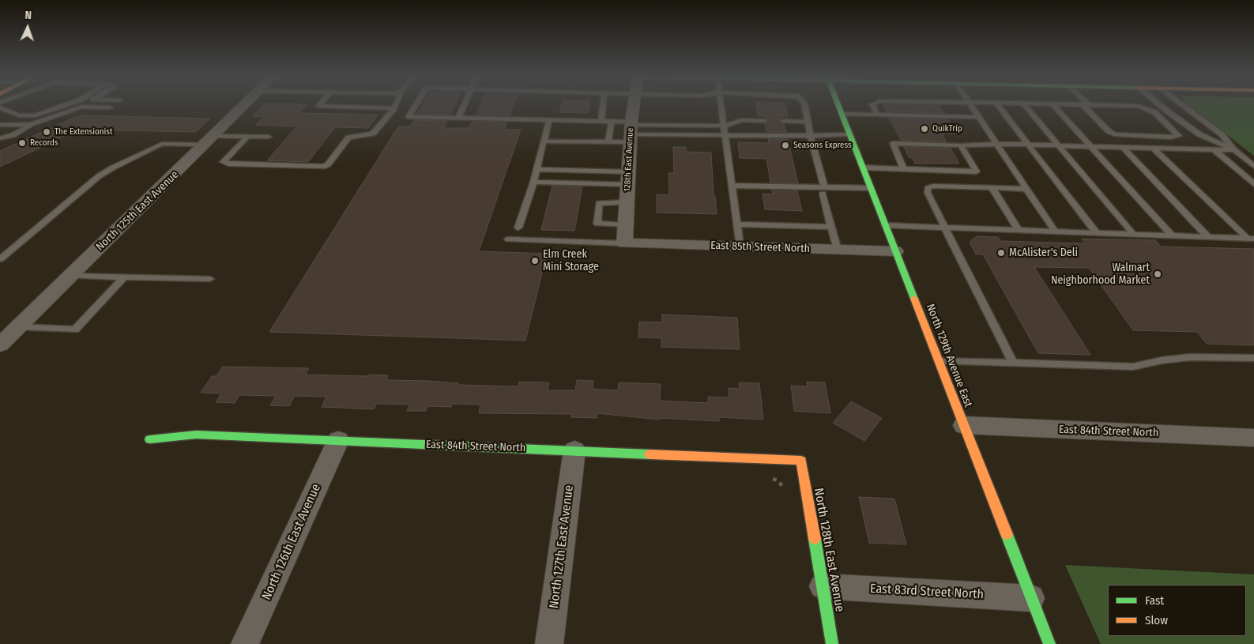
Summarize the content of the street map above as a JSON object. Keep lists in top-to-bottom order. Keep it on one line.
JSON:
{"streets":{"main road":["North 129th Avenue East","East 84th Street North","North 128th East Avenue"],"street":["128th East Avenue","North 125th East Avenue","East 85th Street North","North 126th East Avenue","North 127th East Avenue","East 83rd Street North"]},"crossings":[["128th East Avenue","East 85th Street North"],["East 85th Street North","North 129th Avenue East"],["North 129th Avenue East","East 84th Street North"],["North 129th Avenue East","East 83rd Street North"],["East 84th Street North","North 126th East Avenue"],["East 84th Street North","North 127th East Avenue"],["East 84th Street North","North 128th East Avenue"],["North 128th East Avenue","East 83rd Street North"]],"places":["QuikTrip","The Extensionist","Records","Seasons Express","McAlister's Deli","Elm Creek Mini Storage","Walmart Neighborhood Market"],"legend":["Fast","Slow"],"north":"top"}
